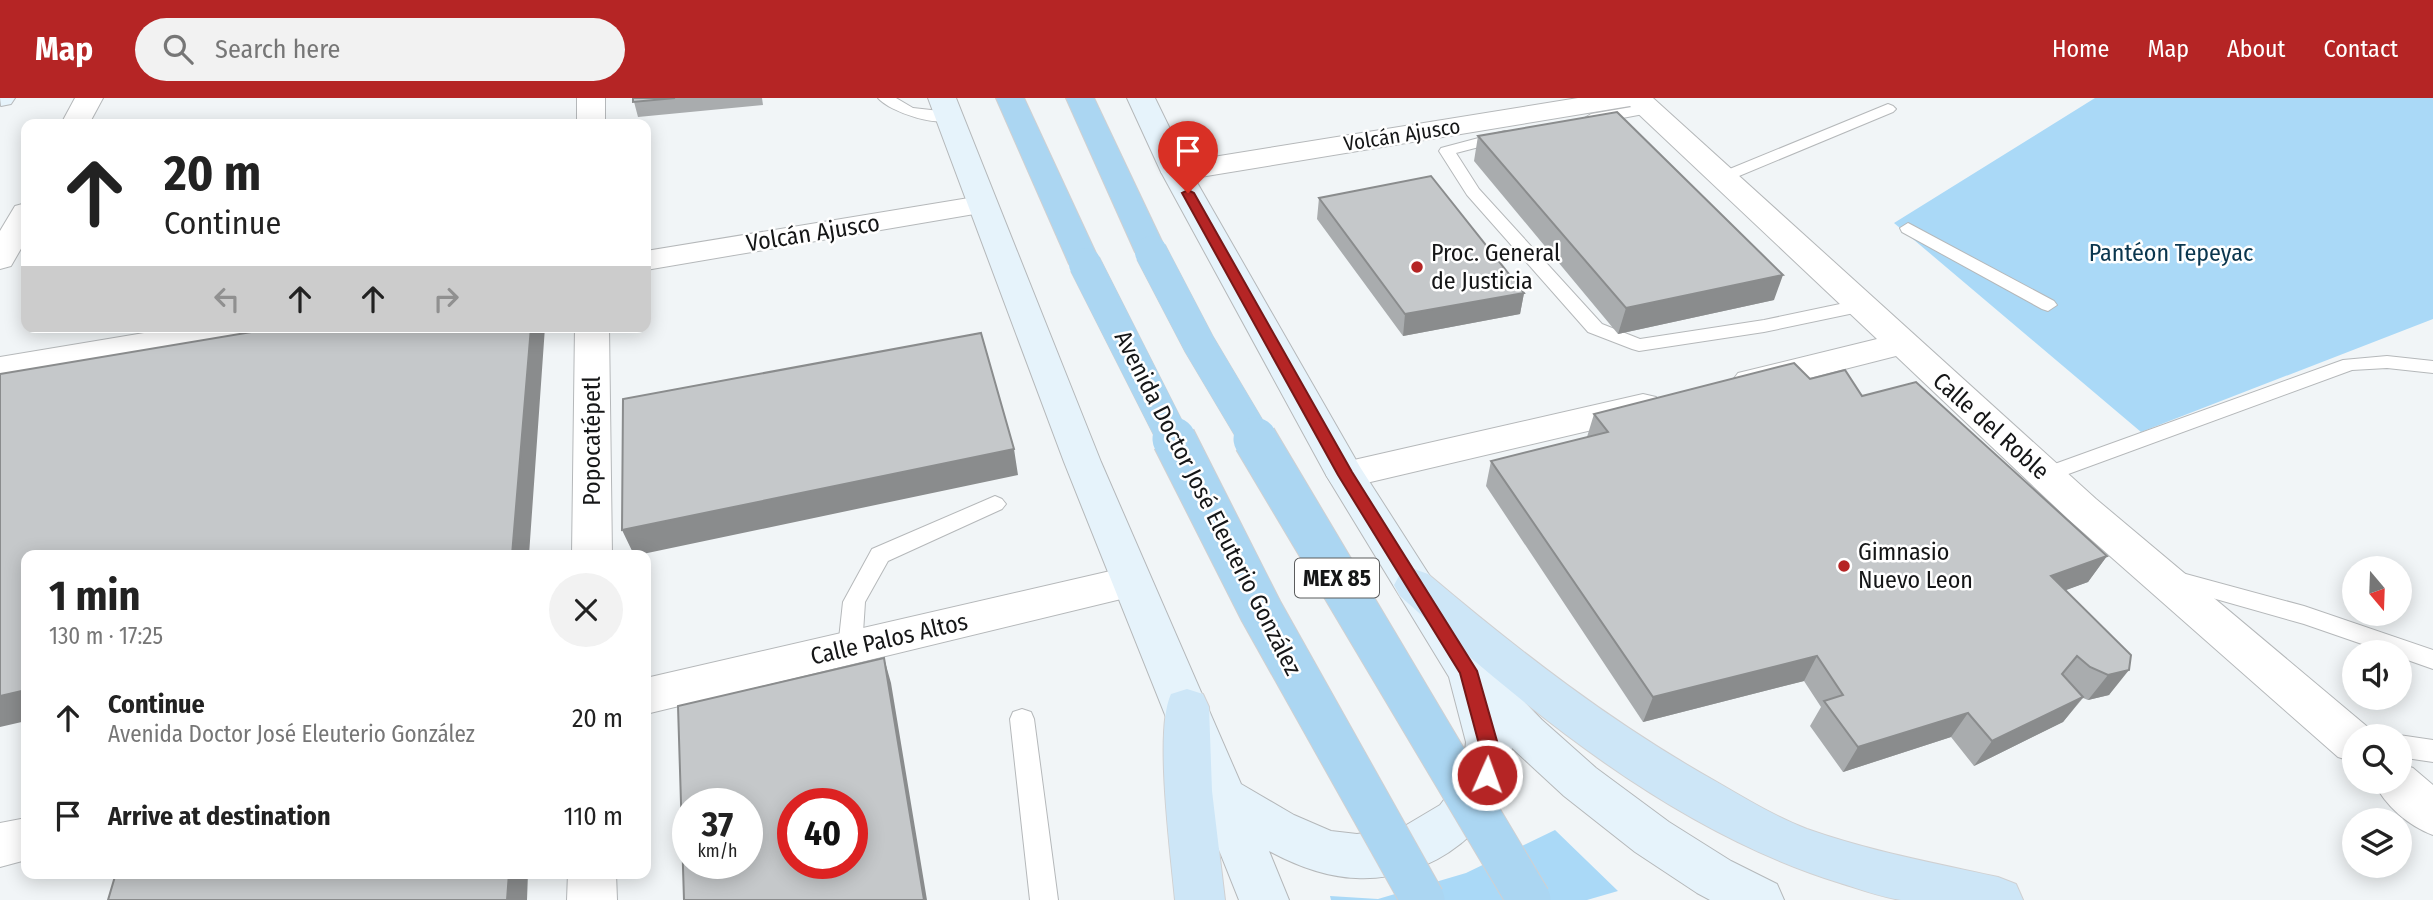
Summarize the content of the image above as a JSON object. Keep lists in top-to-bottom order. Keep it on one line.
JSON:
{"streets":{"highway":["Avenida Doctor José Eleuterio González","MEX 85"],"street":["Volcán Ajusco","Calle del Roble","Popocatépetl","Calle Palos Altos"]},"crossings":[["Volcán Ajusco","Calle del Roble"]],"parks":["Pantéon Tepeyac"],"places":["Proc. General de Justicia","Gimnasio Nuevo Leon"],"north":"bottom","page":{"header":"Map","search":"Search here","nav":["Home","Map","About","Contact"],"turn":["20 m","Continue"],"heading":["1 min","130 m · 17:25"],"list":[{"name":"Continue","note":"Avenida Doctor José Eleuterio González","value":"20 m"},{"name":"Arrive at destination","value":"110 m"}],"speed":"37 km/h","limit":"40"}}
